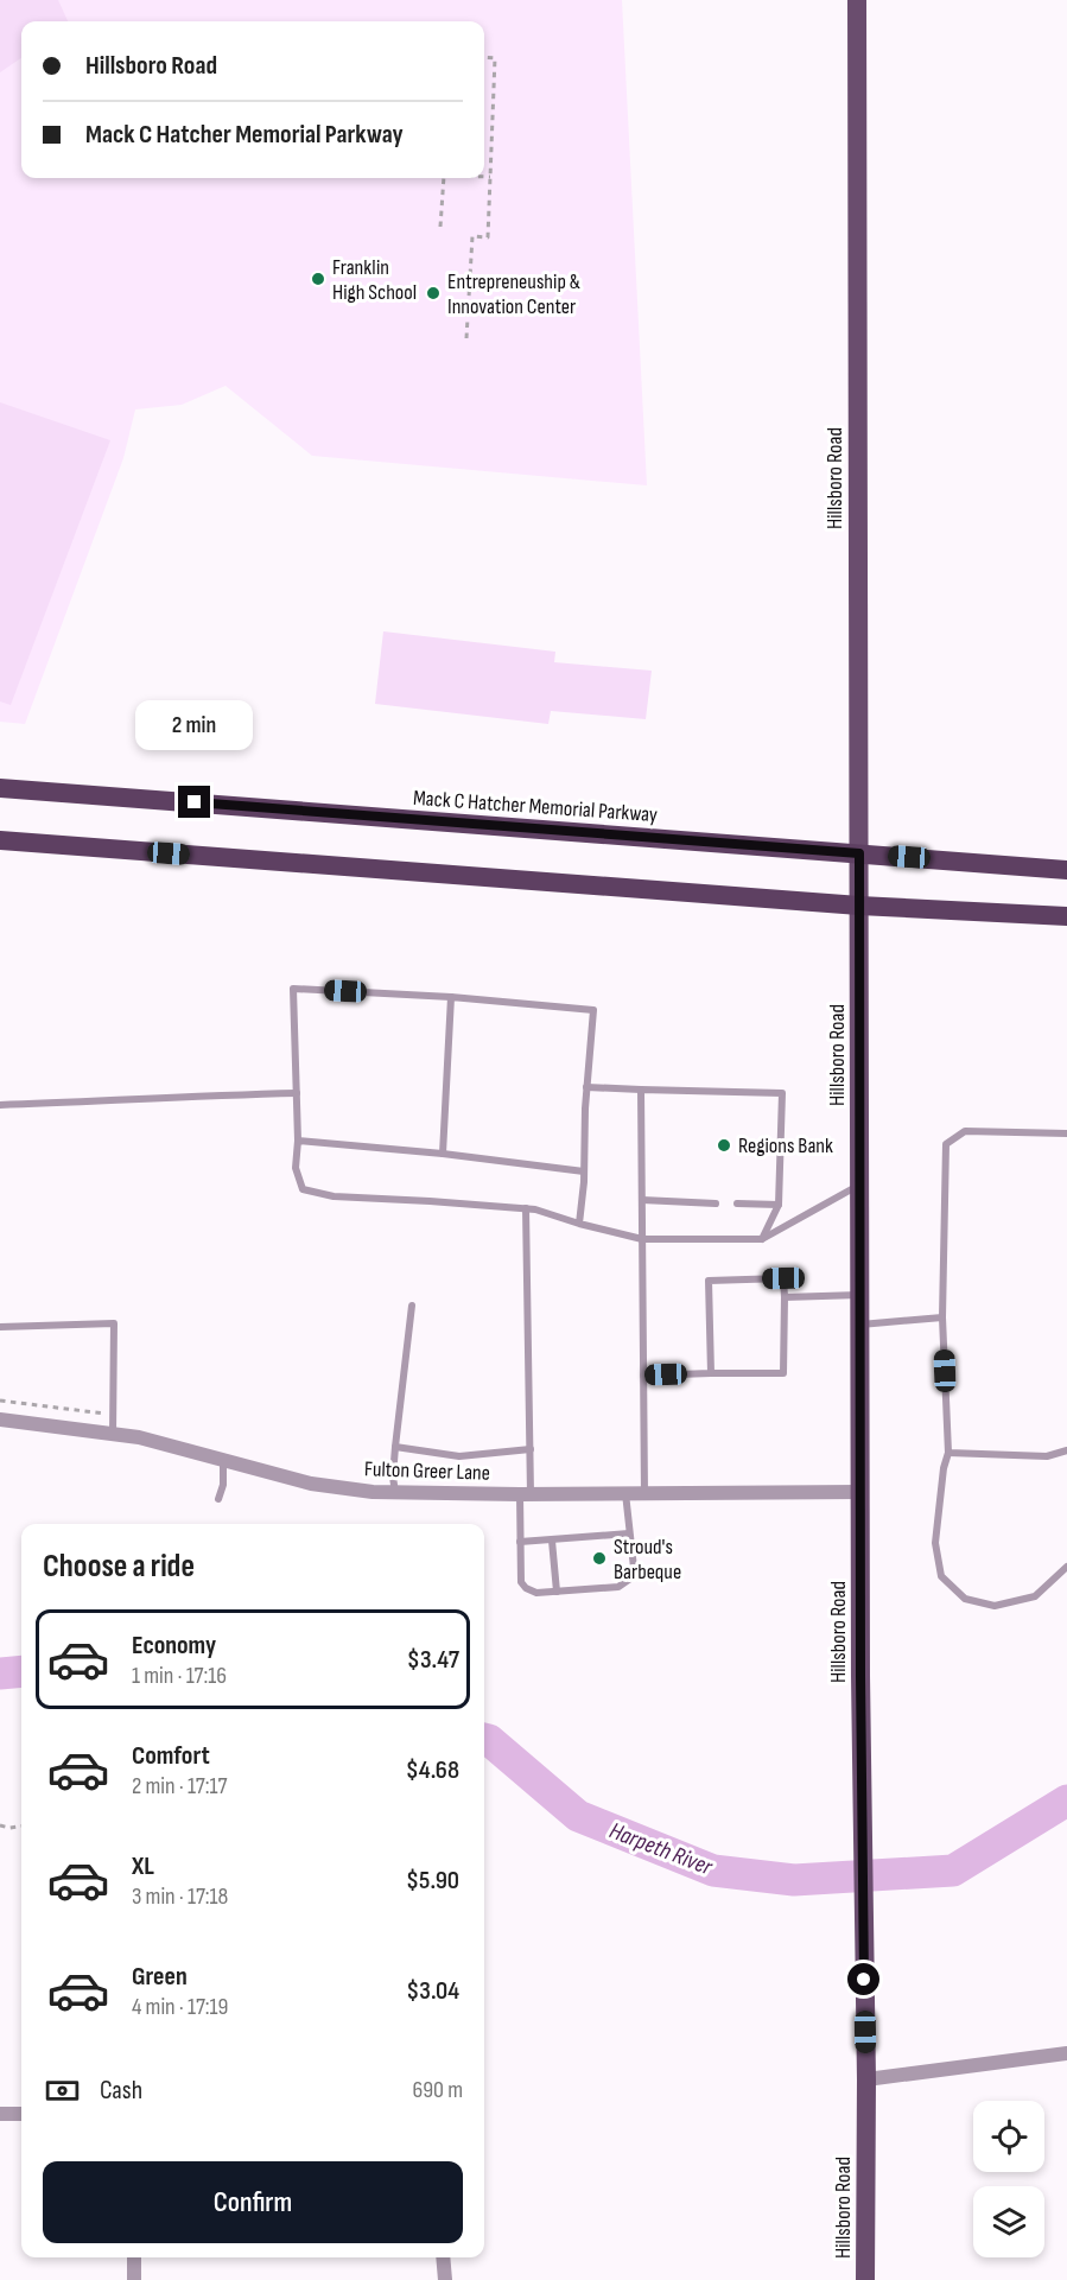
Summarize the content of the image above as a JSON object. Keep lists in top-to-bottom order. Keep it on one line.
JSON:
{"streets":{"highway":["Mack C Hatcher Memorial Parkway"],"main road":["Hillsboro Road"],"street":["Fulton Greer Lane"]},"crossings":[["Hillsboro Road","Mack C Hatcher Memorial Parkway"],["Hillsboro Road","Fulton Greer Lane"]],"water":["Harpeth River"],"places":["Franklin High School","Entrepreneuship & Innovation Center","Regions Bank","Stroud's Barbeque"],"page":{"banner":["Hillsboro Road","Mack C Hatcher Memorial Parkway"],"bubble":"2 min","heading":"Choose a ride","list":[{"name":"Economy","note":"1 min · 17:16","value":"$3.47"},{"name":"Comfort","note":"2 min · 17:17","value":"$4.68"},{"name":"XL","note":"3 min · 17:18","value":"$5.90"},{"name":"Green","note":"4 min · 17:19","value":"$3.04"}],"pay":["Cash","690 m"],"buttons":"Confirm"}}
